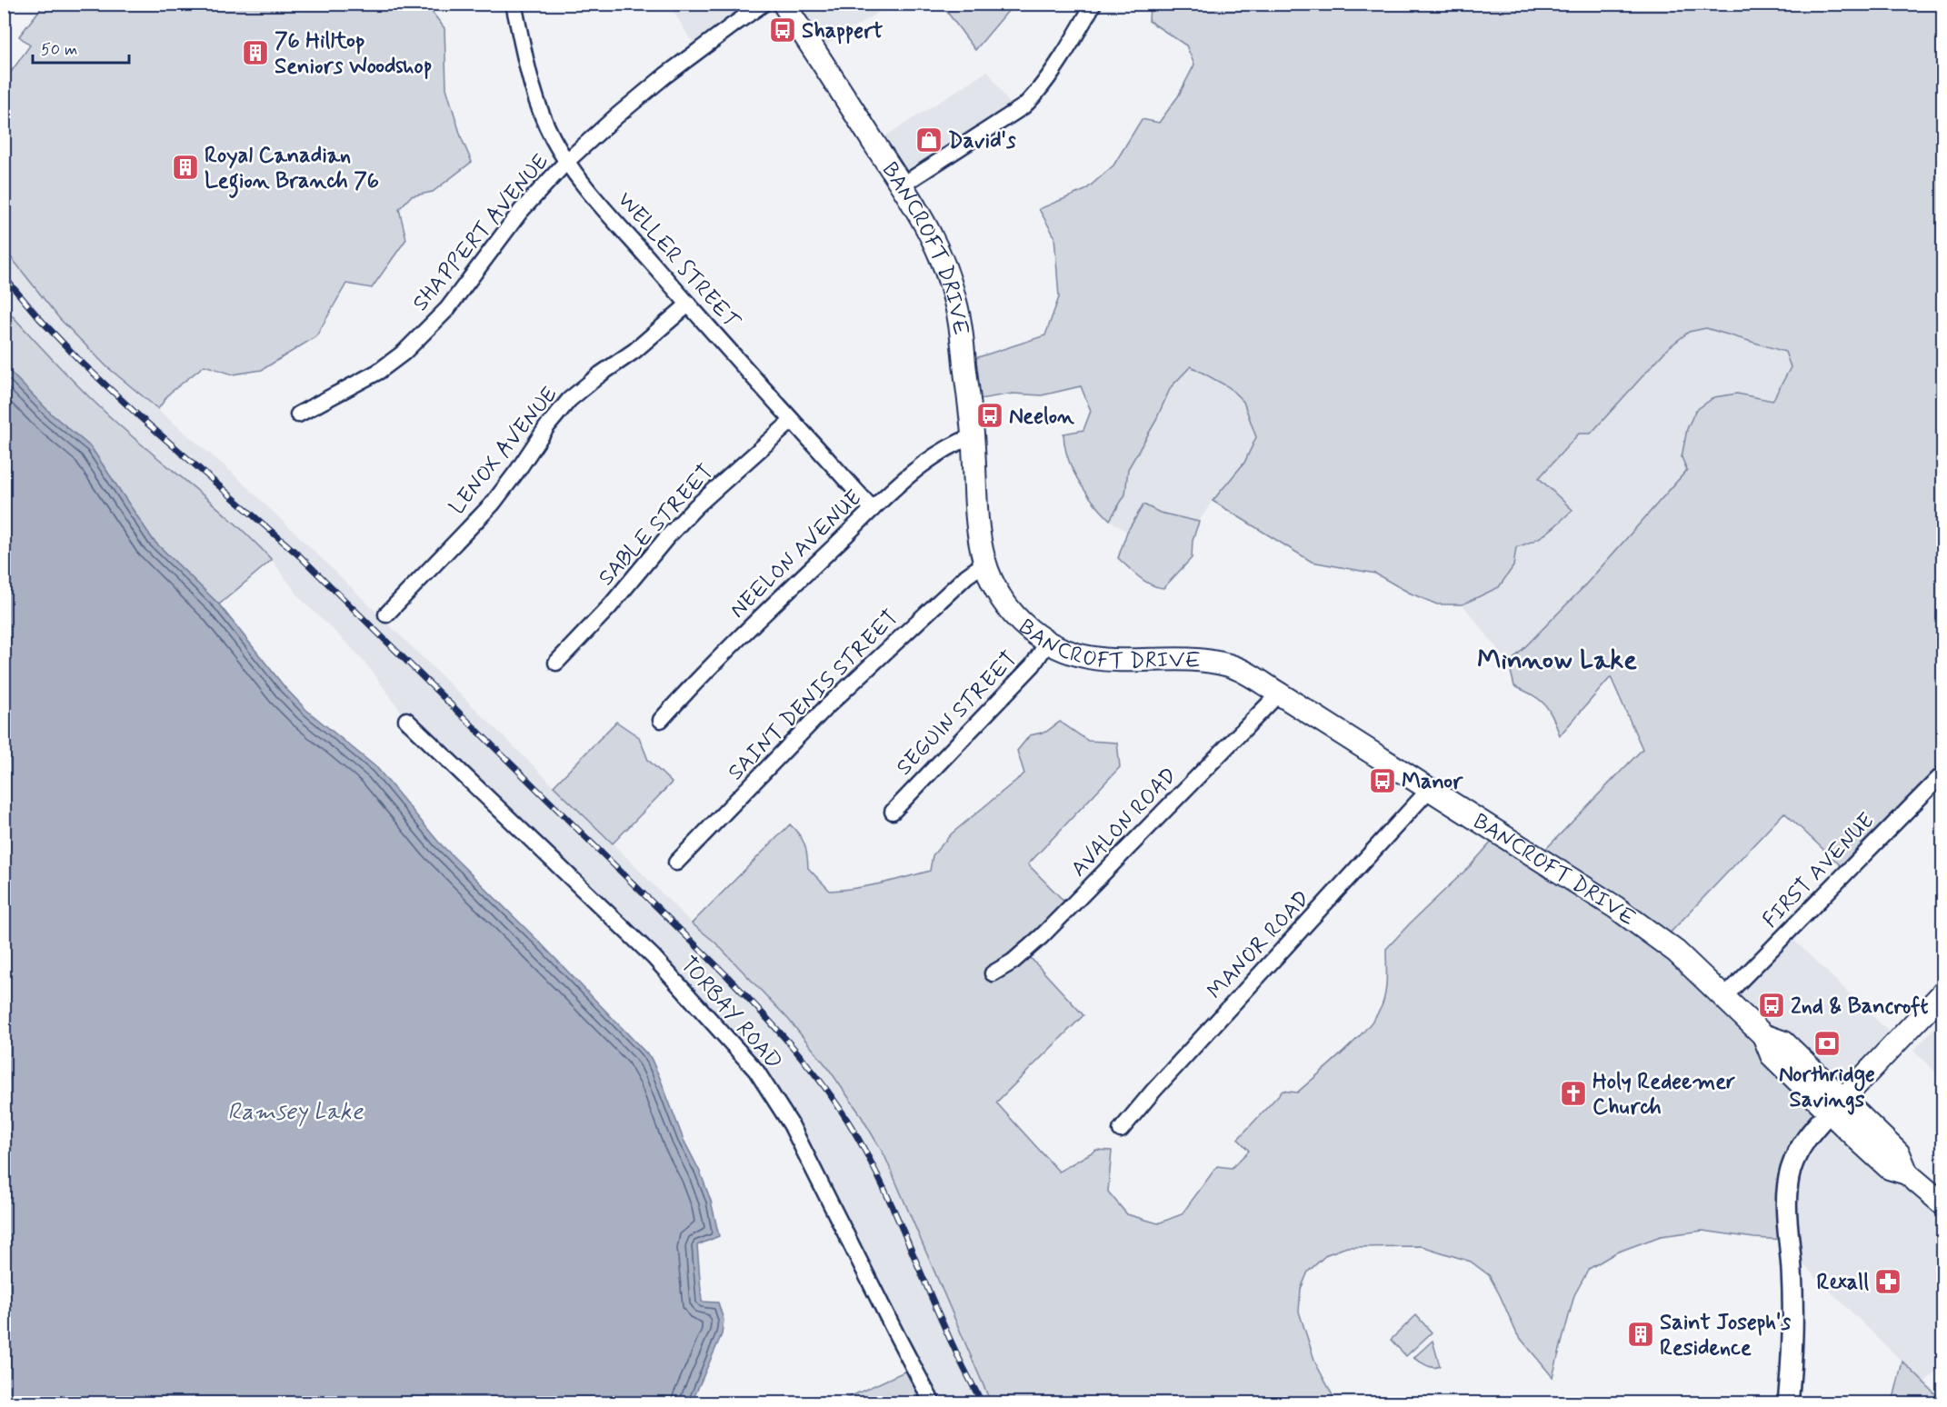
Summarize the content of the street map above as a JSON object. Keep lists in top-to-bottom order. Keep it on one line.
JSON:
{"streets":{"main road":["BANCROFT DRIVE"],"street":["SHAPPERT AVENUE","WELLER STREET","LENOX AVENUE","SABLE STREET","NEELON AVENUE","SAINT DENIS STREET","SEGUIN STREET","AVALON ROAD","FIRST AVENUE","MANOR ROAD","TORBAY ROAD"]},"crossings":[["SHAPPERT AVENUE","WELLER STREET"],["BANCROFT DRIVE","NEELON AVENUE"],["BANCROFT DRIVE","SAINT DENIS STREET"],["BANCROFT DRIVE","SEGUIN STREET"],["BANCROFT DRIVE","AVALON ROAD"],["BANCROFT DRIVE","FIRST AVENUE"],["BANCROFT DRIVE","MANOR ROAD"],["WELLER STREET","LENOX AVENUE"],["WELLER STREET","SABLE STREET"],["WELLER STREET","NEELON AVENUE"]],"districts":["Minnow Lake"],"water":["Ramsey Lake"],"places":{"bus stop":["Shappert","Neelon","Manor","2nd & Bancroft"],"building":["76 Hilltop Seniors Woodshop","Royal Canadian Legion Branch 76","Saint Joseph's Residence"],"shop":["David's"],"bank":["Northridge Savings"],"church":["Holy Redeemer Church"],"pharmacy":["Rexall"]},"scale_bar":"50 m"}
